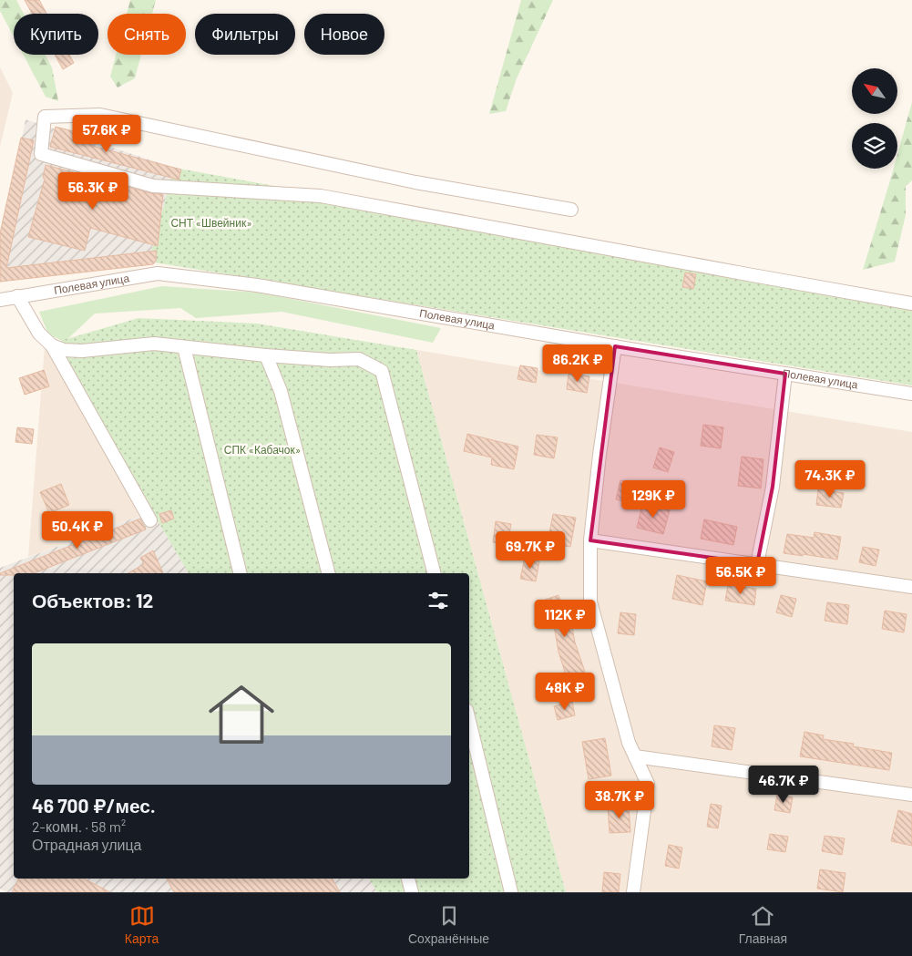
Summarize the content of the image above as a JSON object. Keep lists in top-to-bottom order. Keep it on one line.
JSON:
{"streets":{"street":["Полевая улица"]},"parks":["СНТ «Швейник»","СПК «Кабачок»"],"north":"top left","page":{"chip":["Купить","Снять","Фильтры","Новое"],"price":["57.6K ₽","56.3K ₽","86.2K ₽","74.3K ₽","129K ₽","50.4K ₽","69.7K ₽","56.5K ₽","112K ₽","48K ₽","46.7K ₽","38.7K ₽"],"heading":"Объектов: 12","list":[{"name":"46 700 ₽/мес.","note":"2-комн. · 58 m² · Отрадная улица"}],"tabs":["Карта","Сохранённые","Главная"]}}
